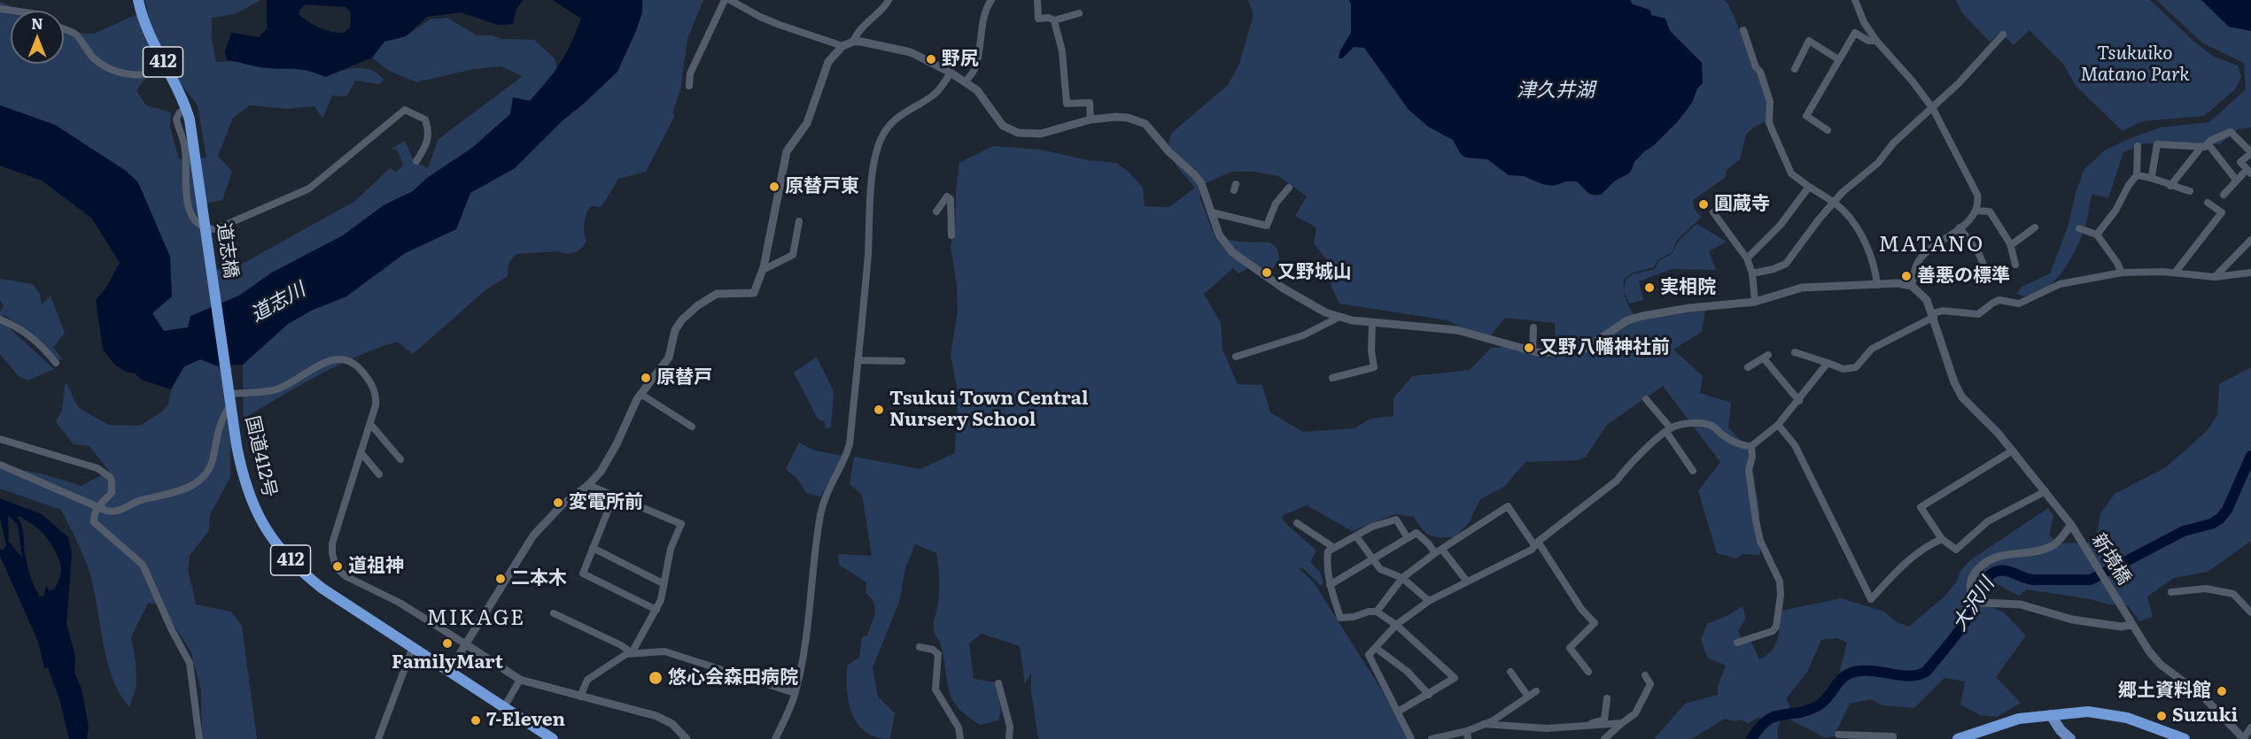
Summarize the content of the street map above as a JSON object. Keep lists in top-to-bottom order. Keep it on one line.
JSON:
{"streets":{"highway":["412","道志橋","国道412号"],"street":["新境橋"]},"crossings":[["412","道志橋"],["道志橋","国道412号"]],"districts":["MATANO","MIKAGE"],"water":["津久井湖","道志川","大沢川"],"parks":["Tsukuiko Matano Park"],"places":["野尻","原替戸東","圓蔵寺","又野城山","善悪の標準","実相院","又野八幡神社前","原替戸","Tsukui Town Central Nursery School","変電所前","道祖神","二本木","FamilyMart","悠心会森田病院","郷土資料館","Suzuki","7-Eleven"],"north":"top"}
